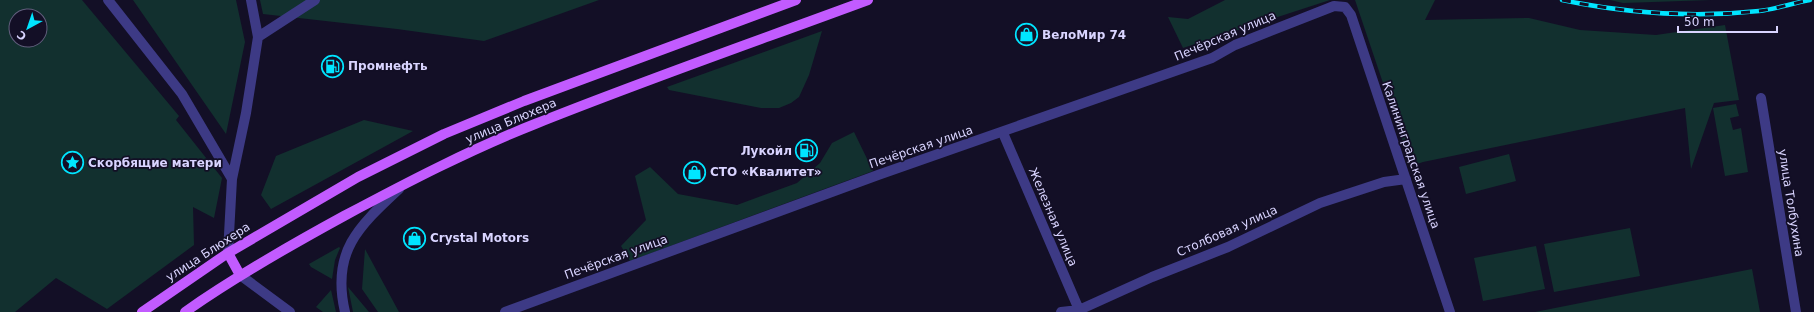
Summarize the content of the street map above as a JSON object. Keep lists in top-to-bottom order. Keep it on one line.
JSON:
{"streets":{"main road":["улица Блюхера"],"street":["Печёрская улица","Калининградская улица","улица Толбухина","Железная улица","Столбовая улица"]},"crossings":[["Печёрская улица","Калининградская улица"],["Печёрская улица","Железная улица"],["Калининградская улица","Столбовая улица"],["Железная улица","Столбовая улица"]],"places":{"shop":["ВелоМир 74","СТО «Квалитет»","Crystal Motors"],"fuel station":["Промнефть","Лукойл"],"place":["Скорбящие матери"]},"scale_bar":"50 m","north":"bottom left"}
